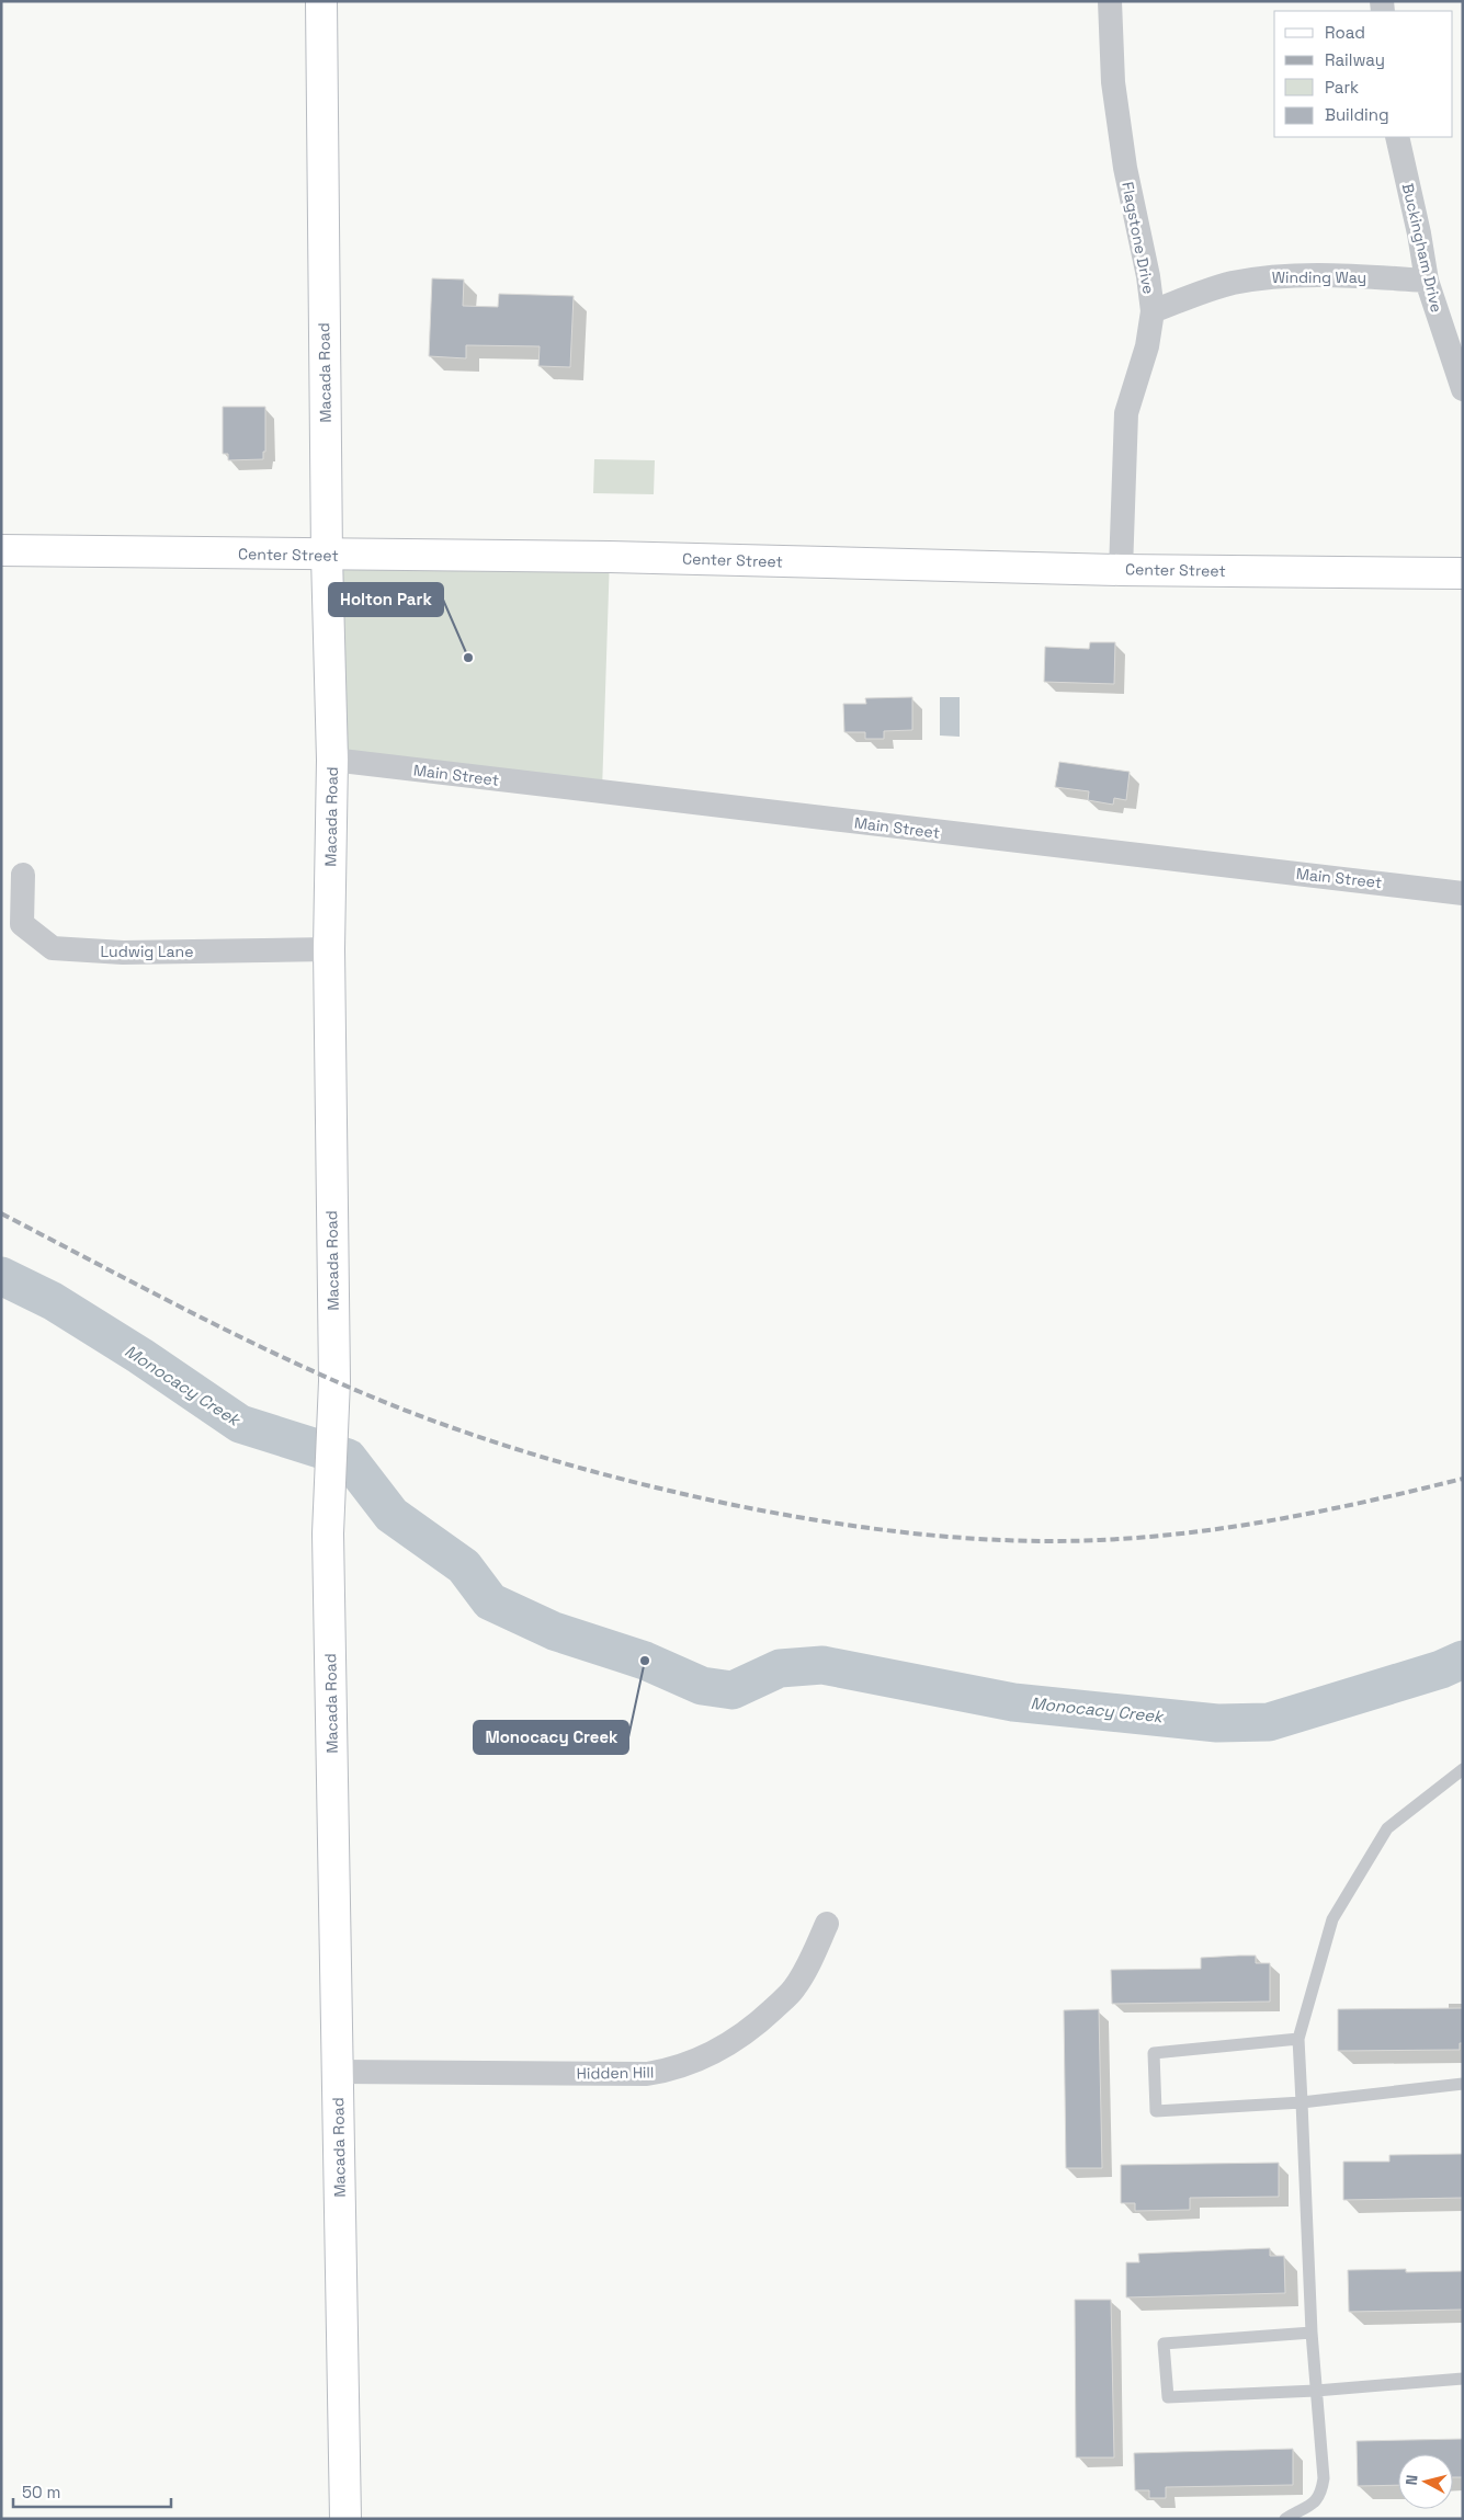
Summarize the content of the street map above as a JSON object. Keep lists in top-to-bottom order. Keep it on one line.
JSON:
{"streets":{"street":["Flagstone Drive","Buckingham Drive","Winding Way","Macada Road","Center Street","Main Street","Ludwig Lane","Hidden Hill"]},"crossings":[["Flagstone Drive","Winding Way"],["Flagstone Drive","Center Street"],["Buckingham Drive","Winding Way"],["Macada Road","Center Street"],["Macada Road","Main Street"],["Macada Road","Ludwig Lane"],["Macada Road","Hidden Hill"]],"water":["Monocacy Creek"],"places":["Holton Park","Monocacy Creek"],"legend":["Road","Railway","Park","Building"],"scale_bar":"50 m","north":"left"}
